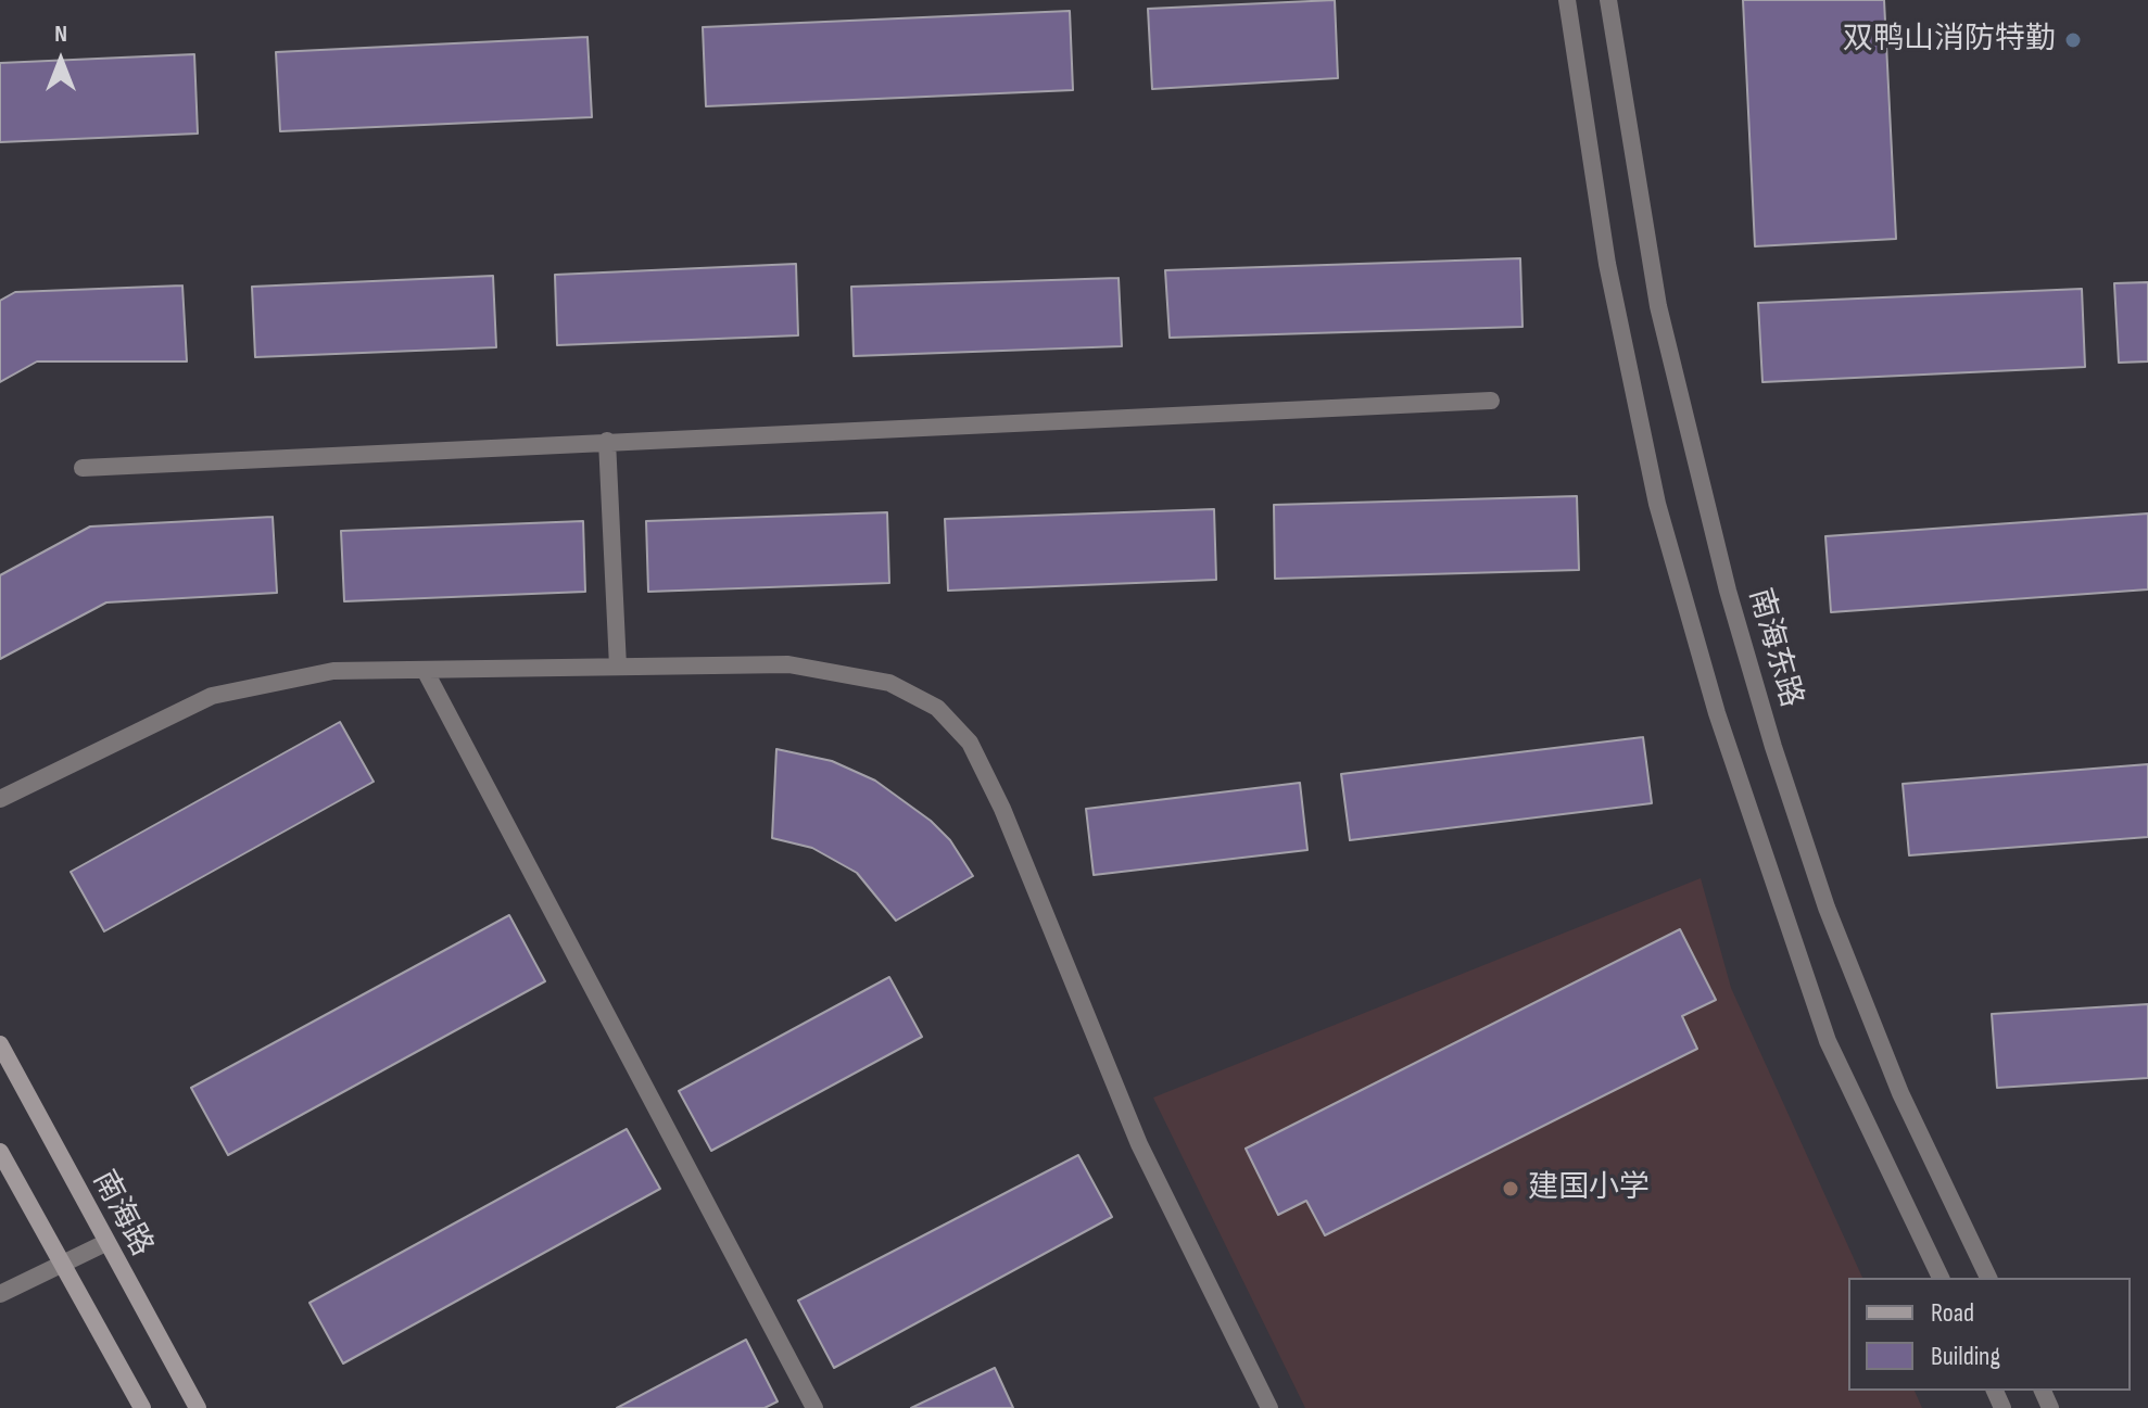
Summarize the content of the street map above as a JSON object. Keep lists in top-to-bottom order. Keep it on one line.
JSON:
{"streets":{"main road":["南海路"],"street":["南海东路"]},"places":["双鸭山消防特勤","建国小学"],"legend":["Road","Building"],"north":"top"}
